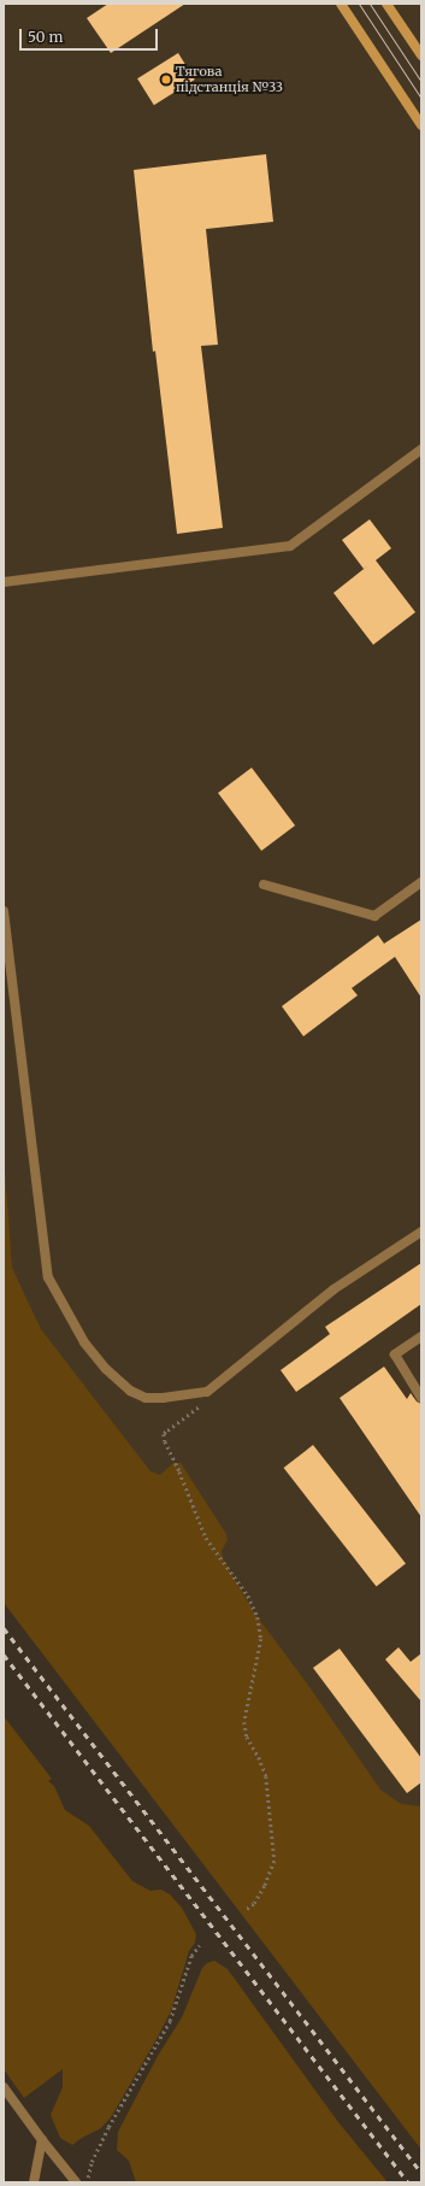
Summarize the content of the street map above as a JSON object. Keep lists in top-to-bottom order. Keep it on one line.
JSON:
{"places":["Тягова пiдстанцiя №33"],"scale_bar":"50 m"}
